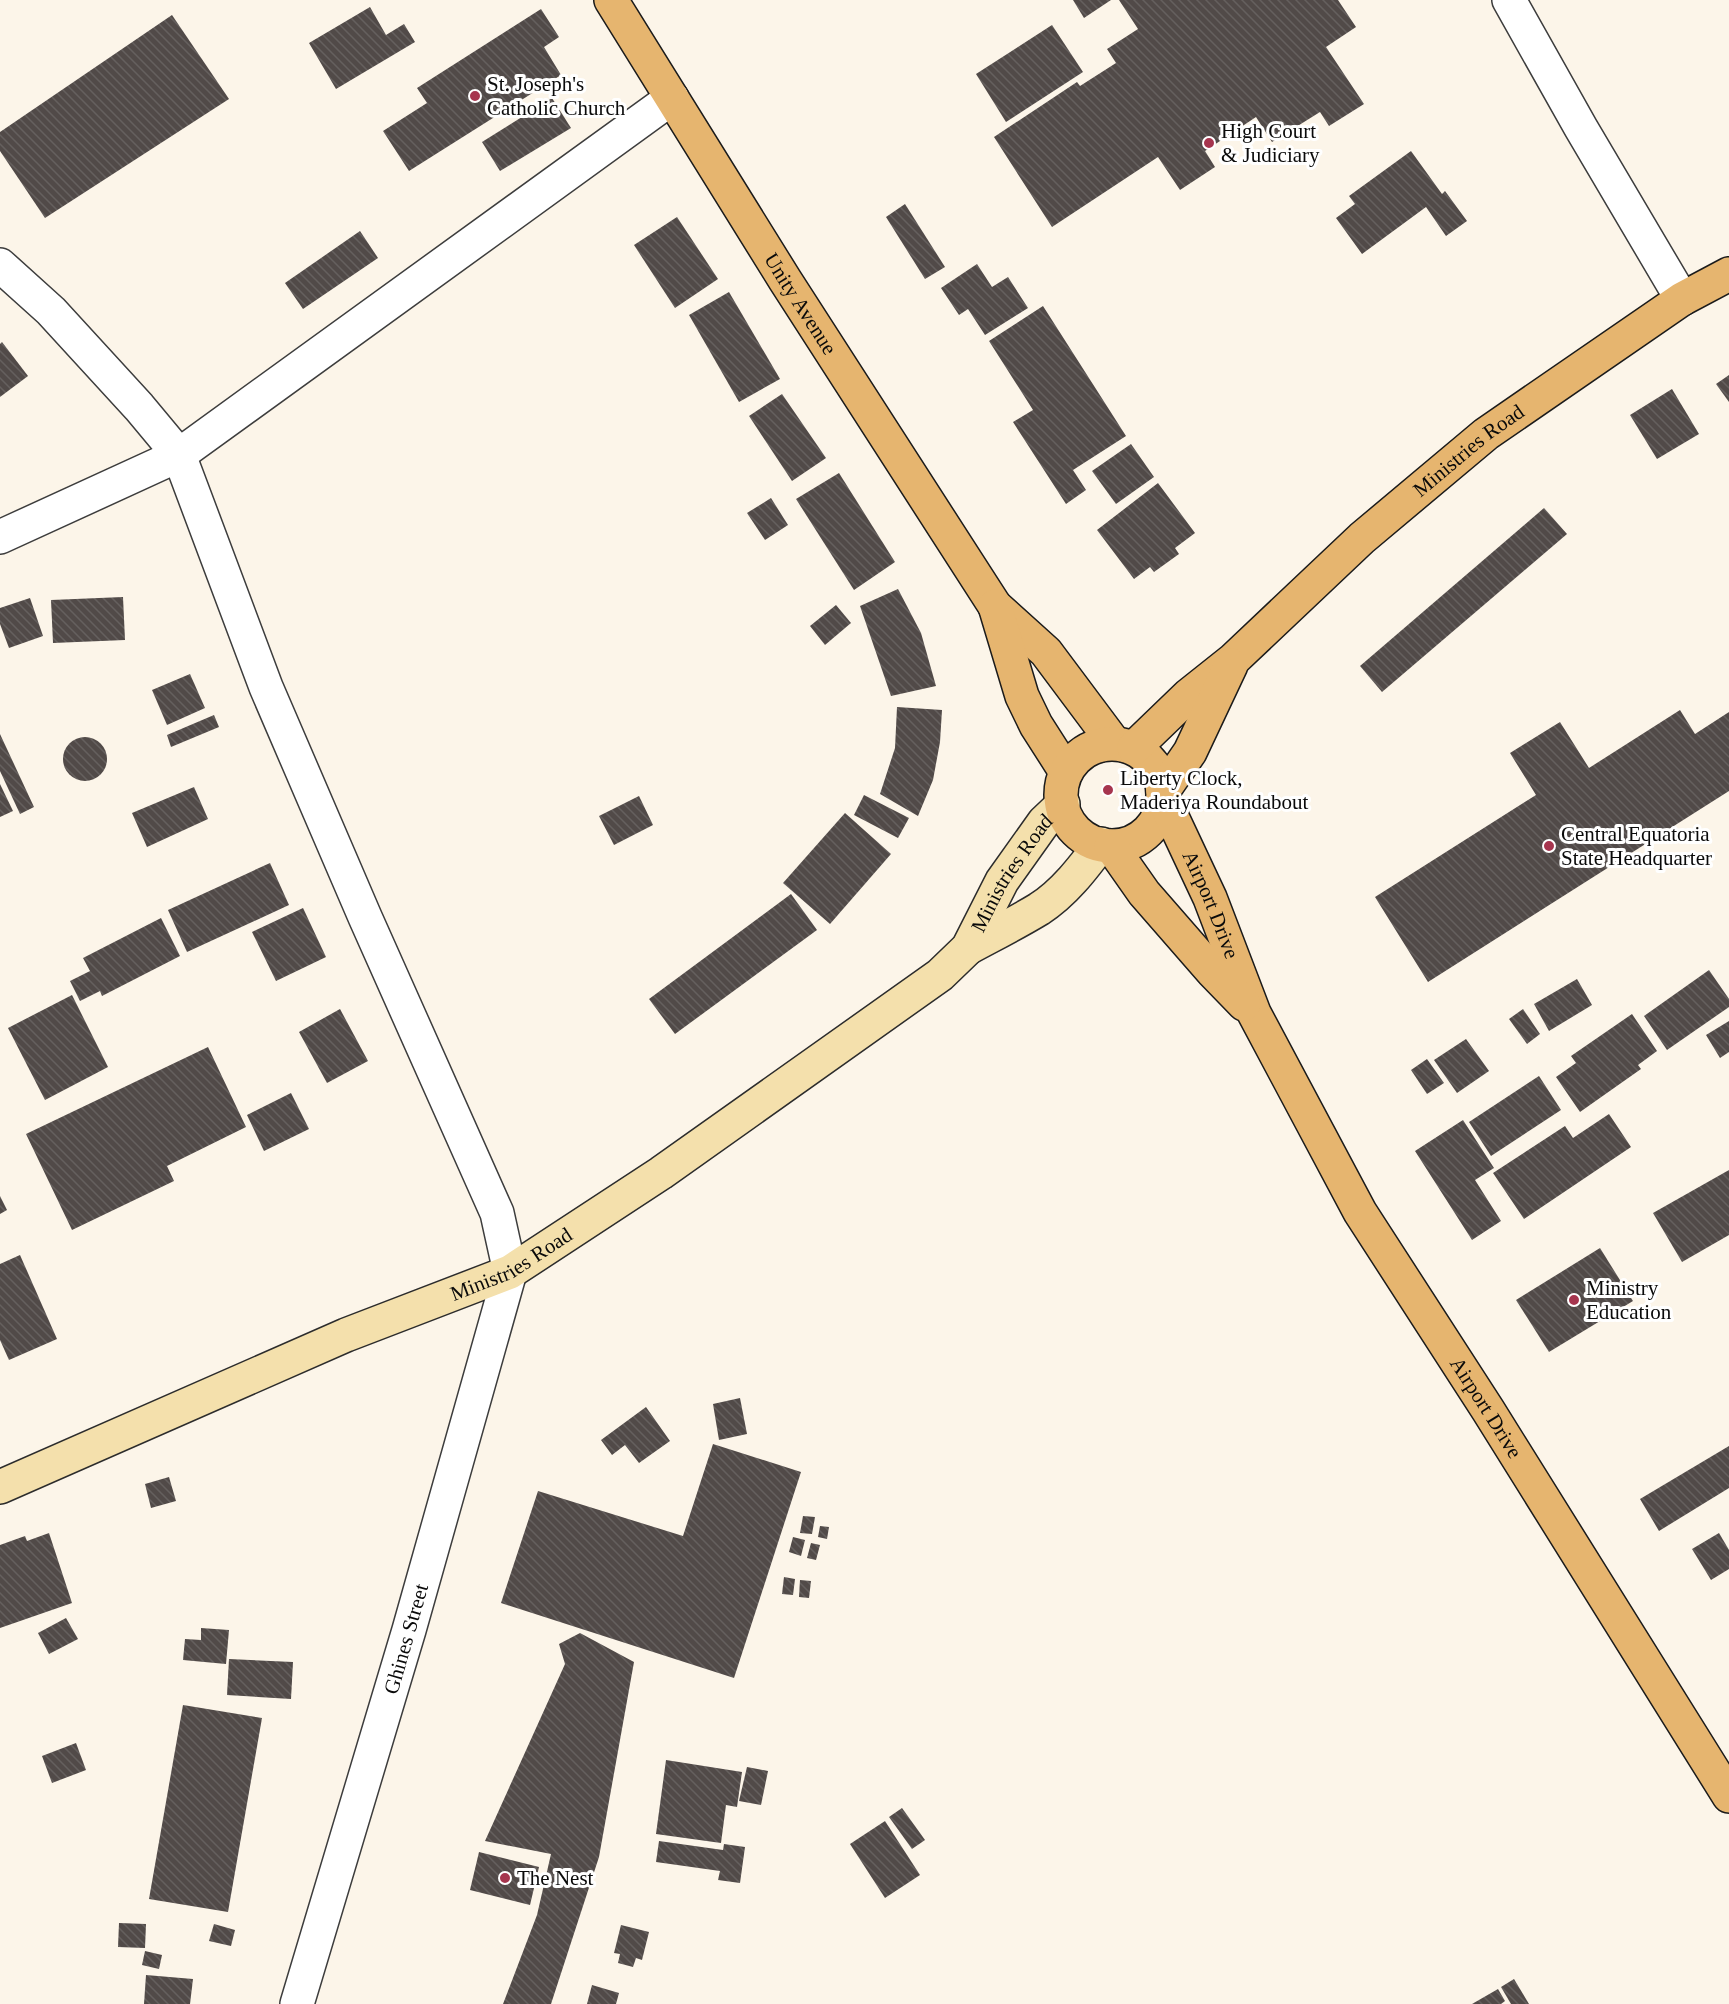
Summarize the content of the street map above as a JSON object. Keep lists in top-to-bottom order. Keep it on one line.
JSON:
{"streets":{"main road":["Unity Avenue","Ministries Road","Airport Drive"],"street":["Ghines Street"]},"crossings":[["Unity Avenue","Ministries Road"],["Unity Avenue","Airport Drive"],["Ministries Road","Airport Drive"],["Ministries Road","Ghines Street"]],"places":["St. Joseph's Catholic Church","High Court & Judiciary","Liberty Clock, Maderiya Roundabout","Central Equatoria State Headquarter","Ministry Education","The Nest"]}
